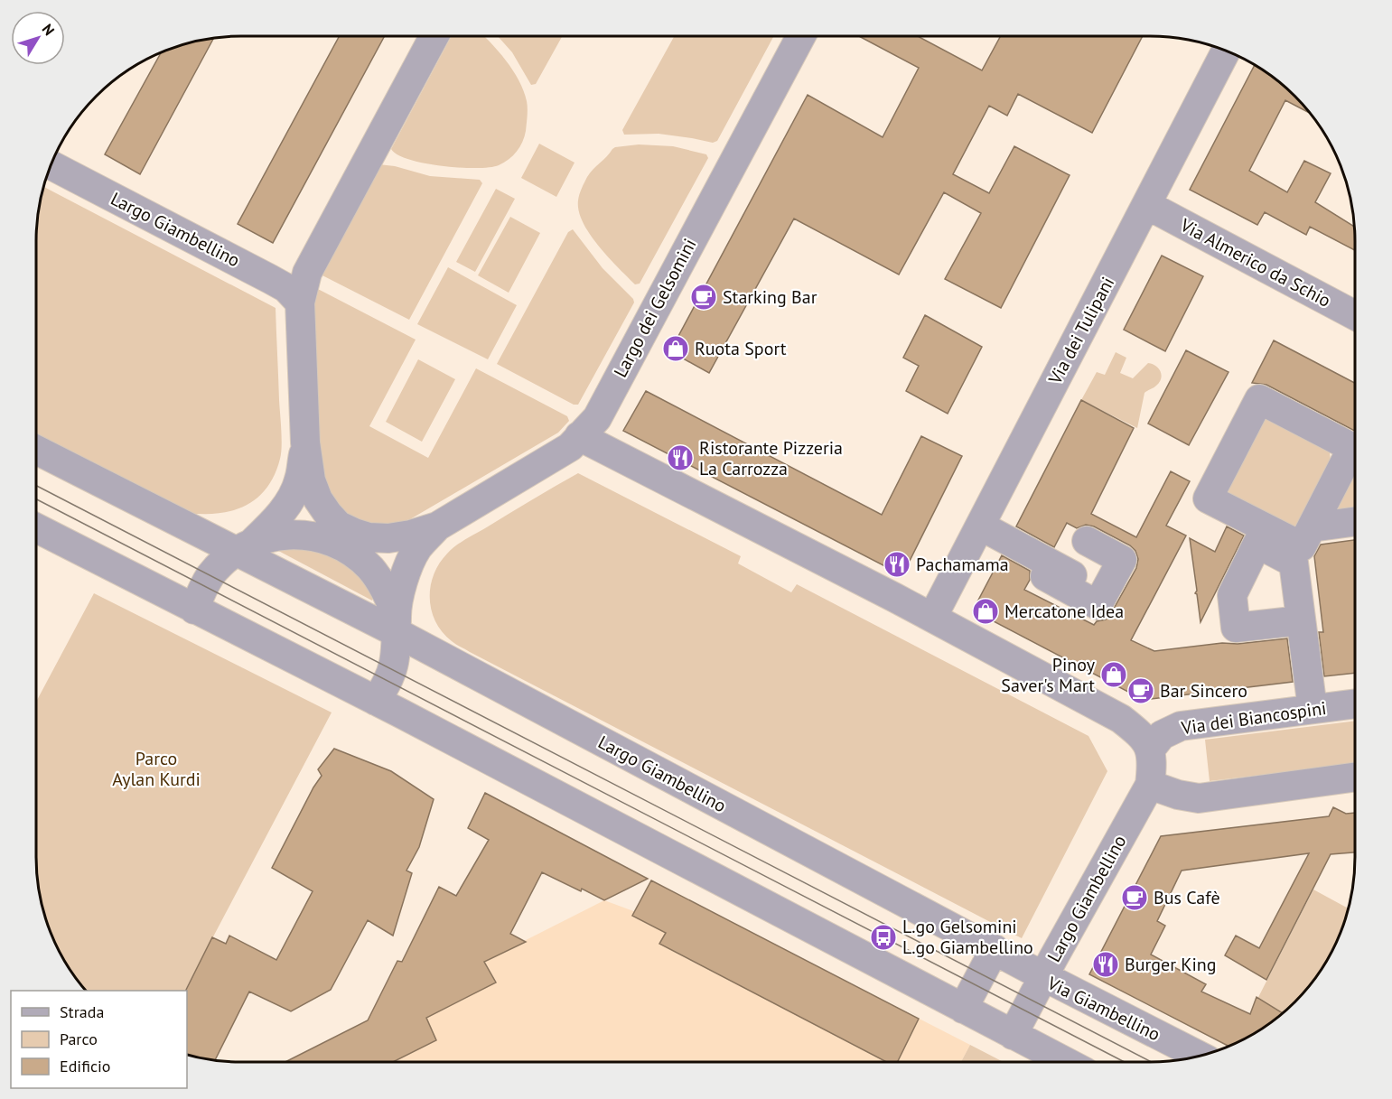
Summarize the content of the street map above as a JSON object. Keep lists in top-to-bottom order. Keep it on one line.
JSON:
{"streets":{"street":["Largo Giambellino","Via Almerico da Schio","Largo dei Gelsomini","Via dei Tulipani","Via dei Biancospini","Via Giambellino"]},"crossings":[["Largo Giambellino","Largo dei Gelsomini"],["Largo Giambellino","Via dei Biancospini"],["Largo Giambellino","Via Giambellino"],["Via Almerico da Schio","Via dei Tulipani"]],"parks":["Parco Aylan Kurdi"],"places":{"cafe":["Starking Bar","Bar Sincero","Bus Cafè"],"shop":["Ruota Sport","Mercatone Idea","Pinoy Saver's Mart"],"restaurant":["Ristorante Pizzeria La Carrozza","Pachamama","Burger King"],"bus stop":["L.go Gelsomini L.go Giambellino"]},"legend":["Strada","Parco","Edificio"],"north":"top right"}
